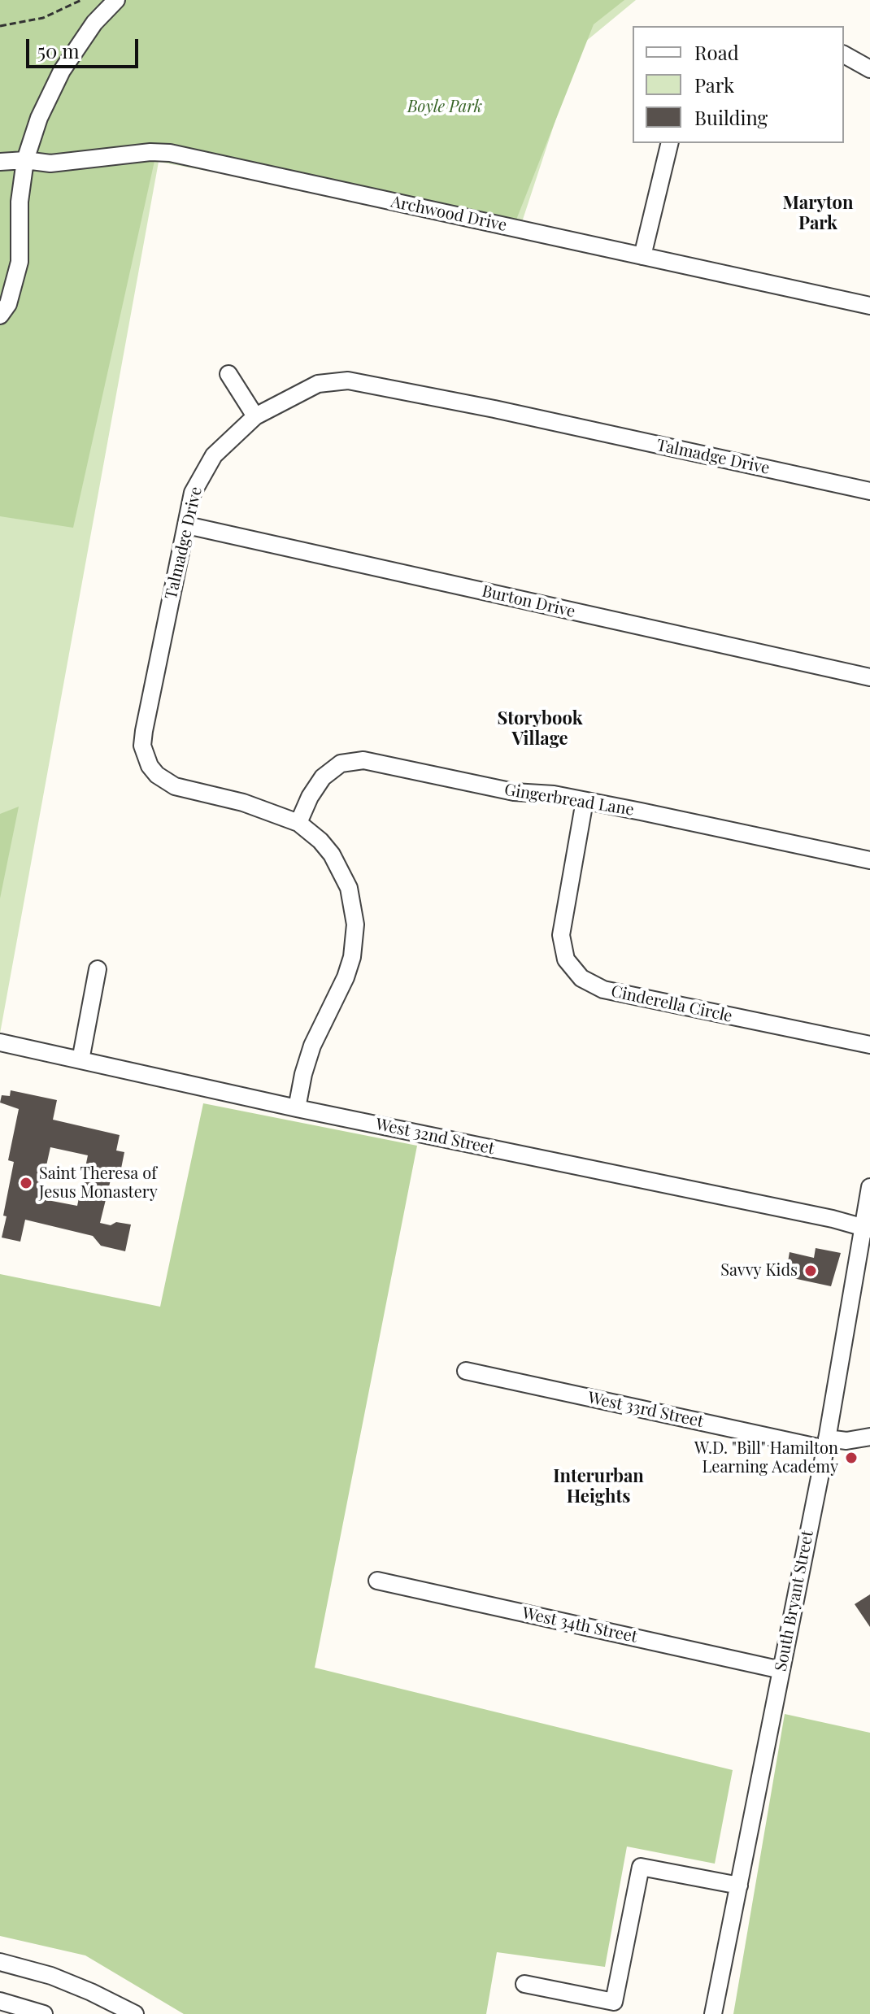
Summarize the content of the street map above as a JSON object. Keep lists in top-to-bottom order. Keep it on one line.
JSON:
{"streets":{"street":["Archwood Drive","Talmadge Drive","Burton Drive","Gingerbread Lane","Cinderella Circle","West 32nd Street","West 33rd Street","South Bryant Street","West 34th Street"]},"crossings":[["Talmadge Drive","Burton Drive"],["Talmadge Drive","Gingerbread Lane"],["Talmadge Drive","West 32nd Street"],["Gingerbread Lane","Cinderella Circle"],["West 32nd Street","South Bryant Street"],["West 33rd Street","South Bryant Street"],["South Bryant Street","West 34th Street"]],"districts":["Maryton Park","Storybook Village","Interurban Heights"],"parks":["Boyle Park"],"places":["Saint Theresa of Jesus Monastery","Savvy Kids","W.D. \"Bill\" Hamilton Learning Academy"],"legend":["Road","Park","Building"],"scale_bar":"50 m"}
